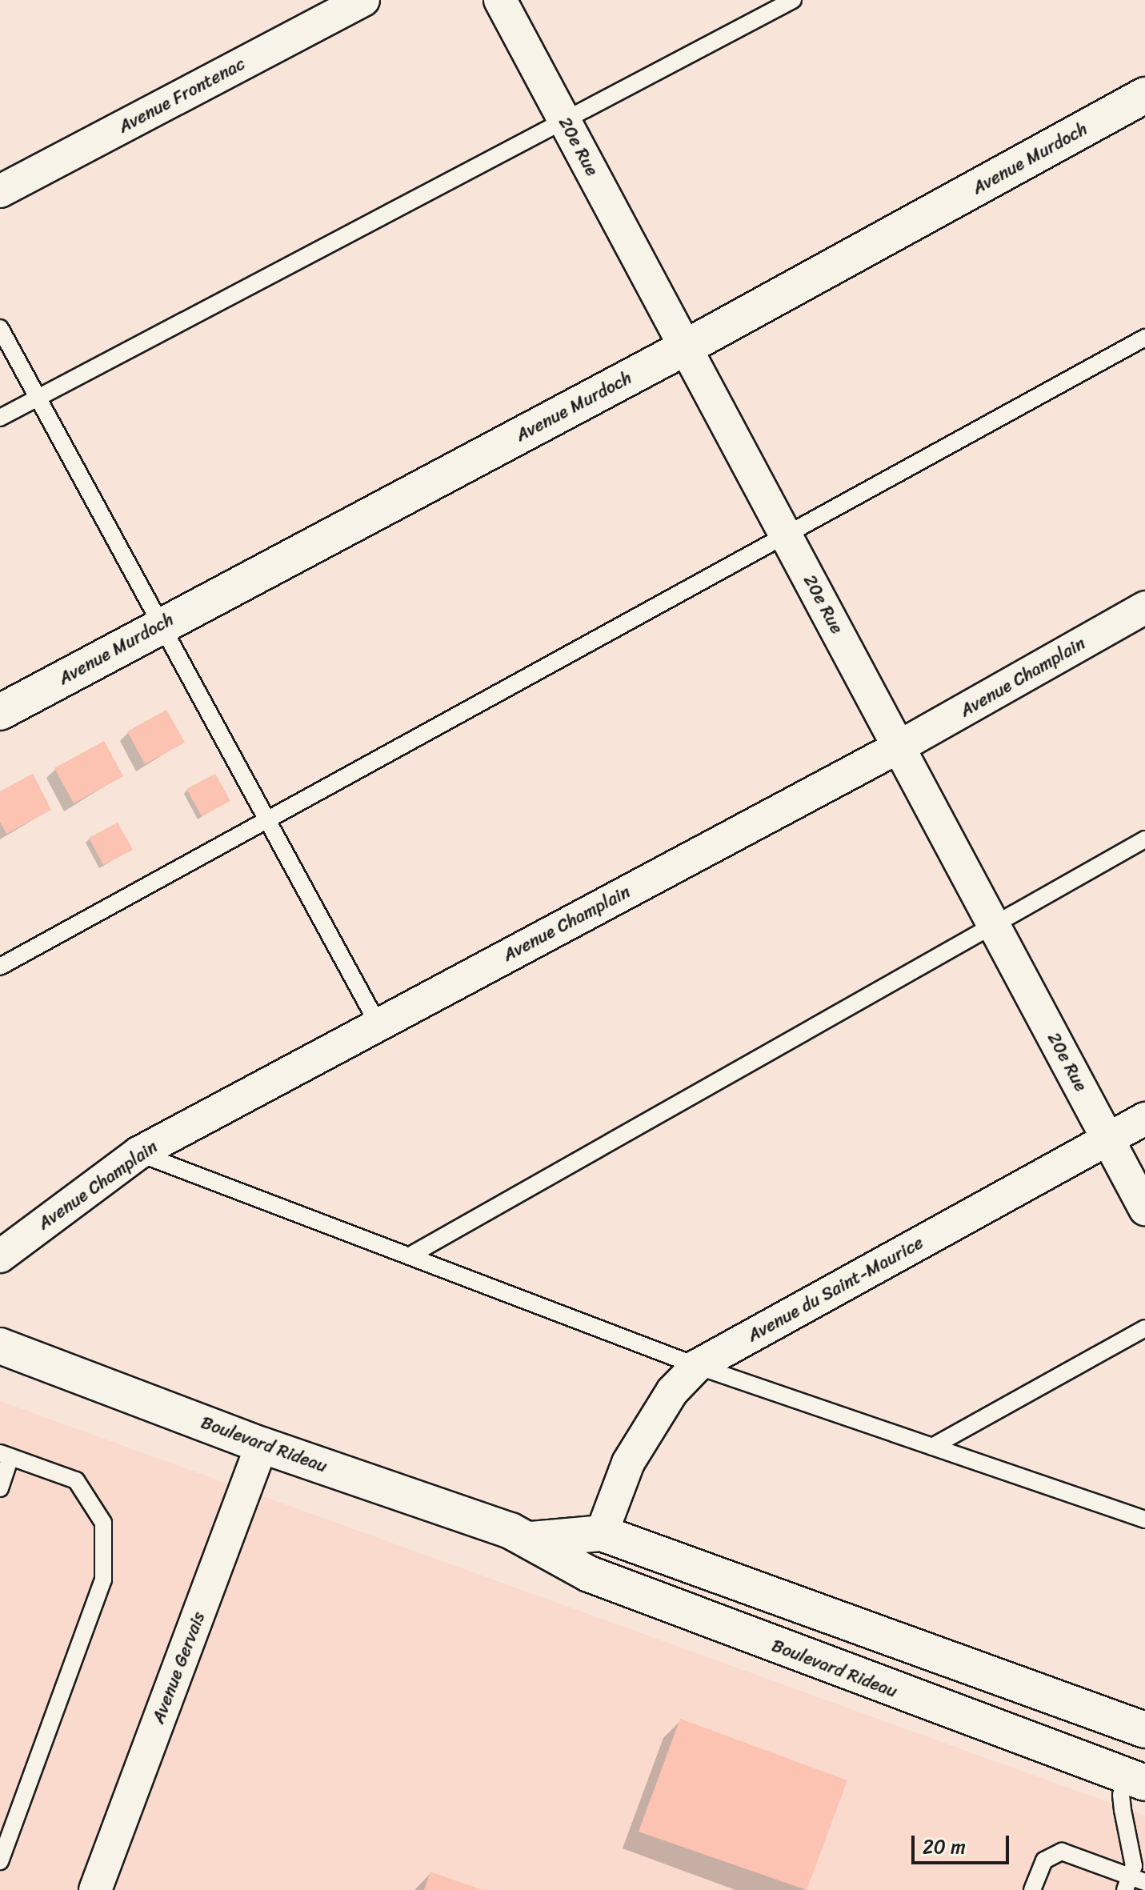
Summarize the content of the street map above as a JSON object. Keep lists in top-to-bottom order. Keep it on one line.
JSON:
{"streets":{"main road":["Avenue Murdoch","Boulevard Rideau"],"street":["Avenue Frontenac","20e Rue","Avenue Champlain","Avenue du Saint-Maurice","Avenue Gervais"]},"crossings":[["20e Rue","Avenue Murdoch"],["20e Rue","Avenue Champlain"],["20e Rue","Avenue du Saint-Maurice"],["Avenue du Saint-Maurice","Boulevard Rideau"],["Boulevard Rideau","Avenue Gervais"]],"scale_bar":"20 m"}
